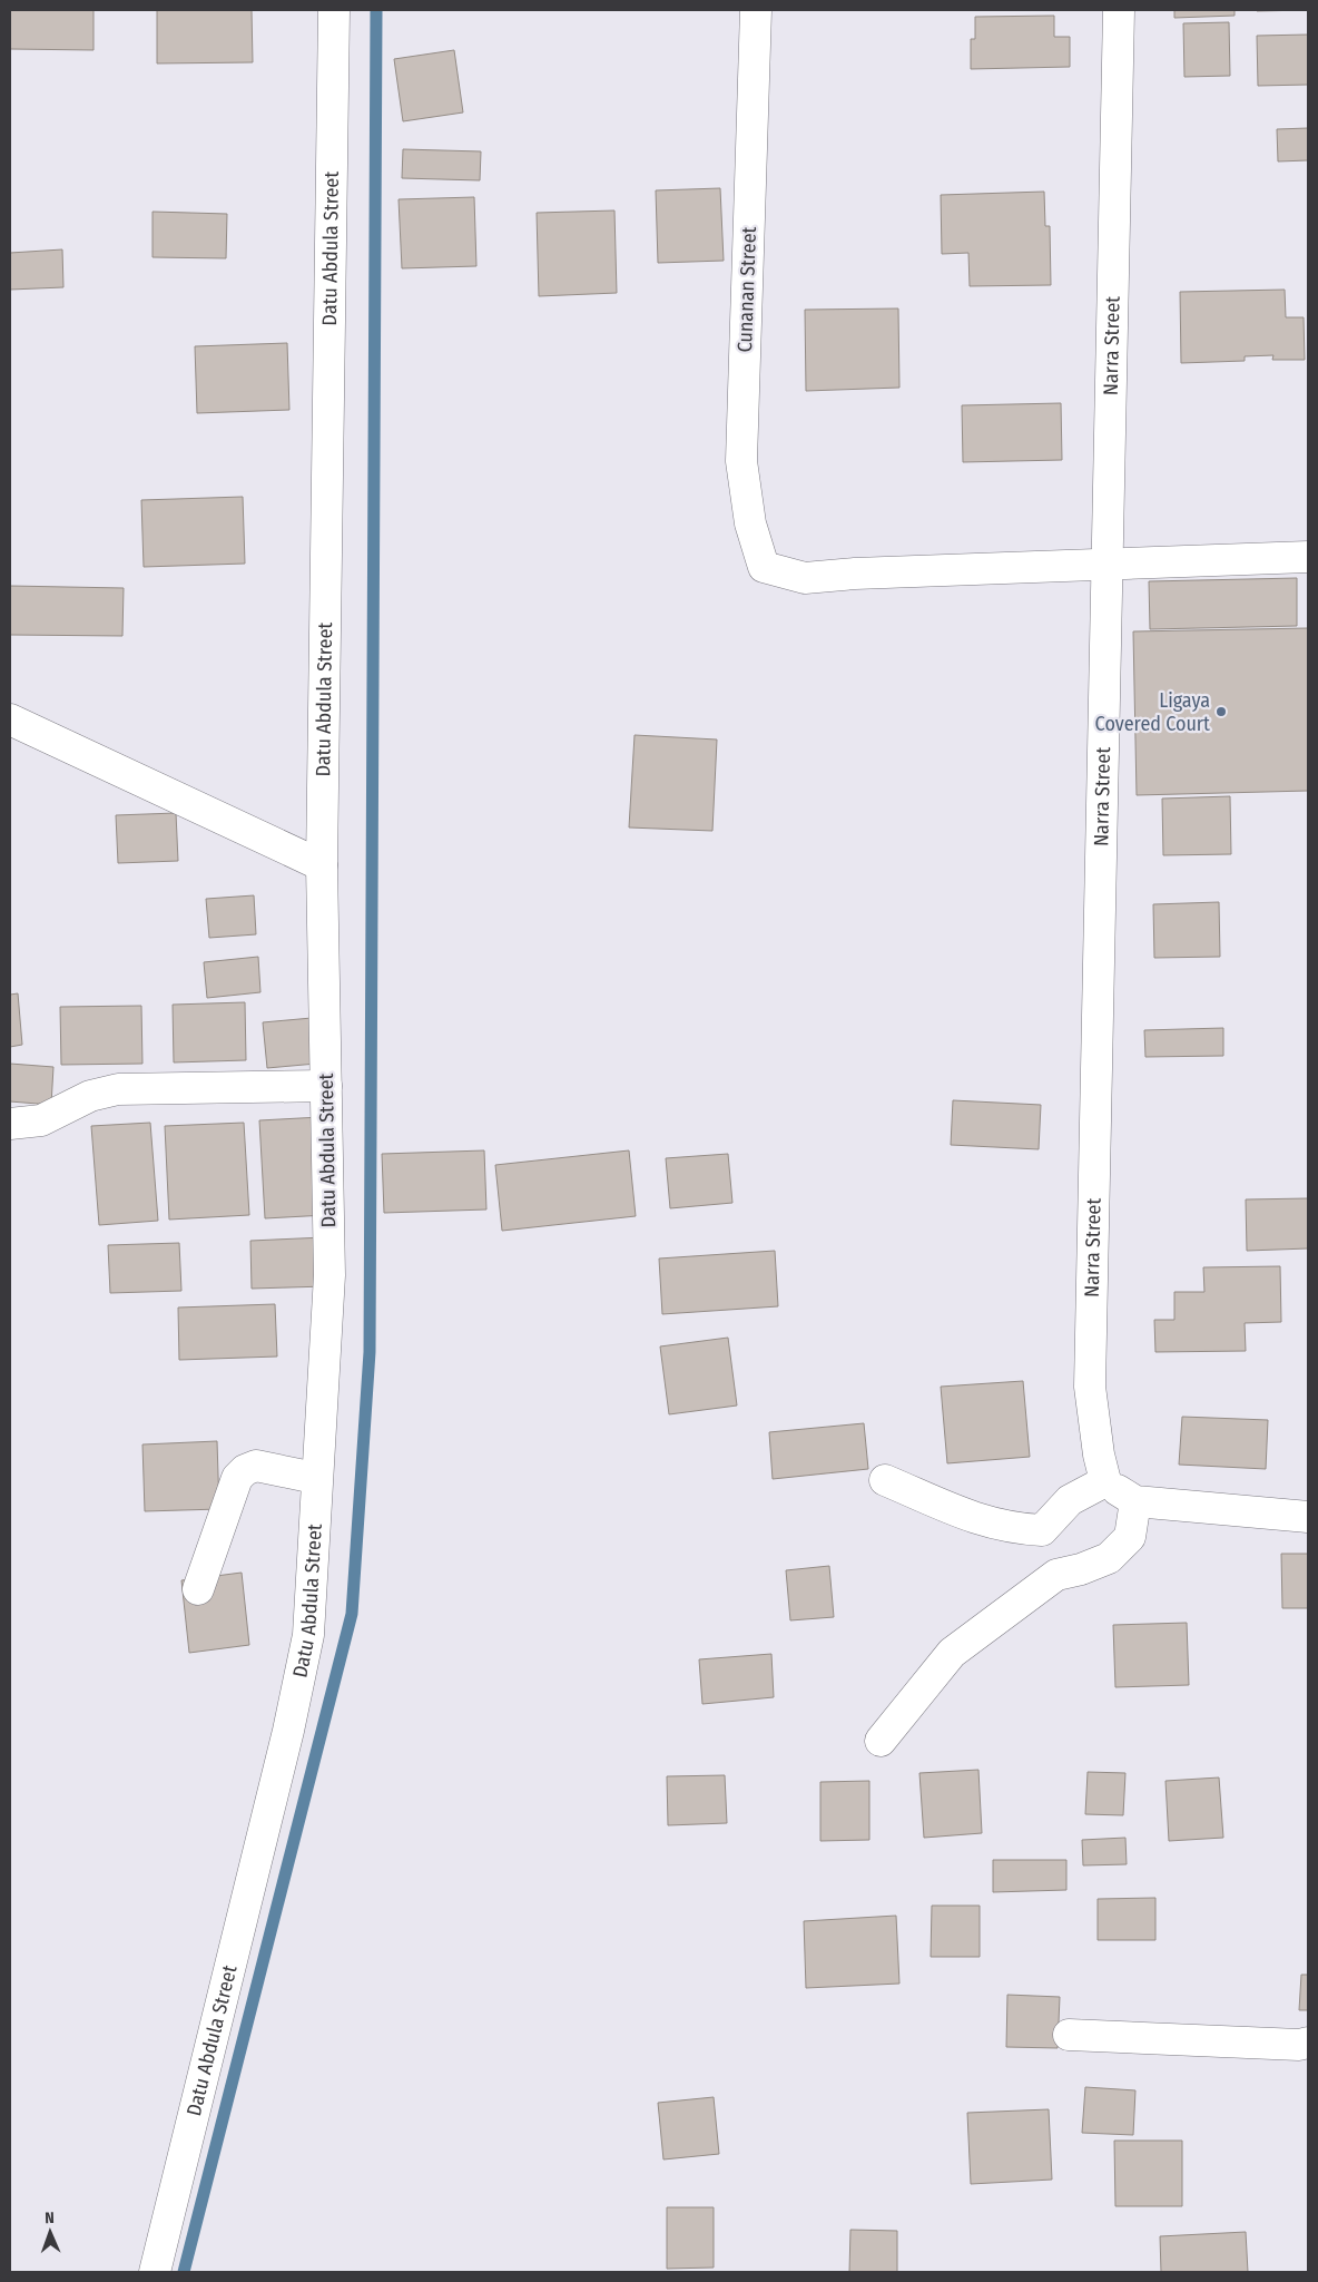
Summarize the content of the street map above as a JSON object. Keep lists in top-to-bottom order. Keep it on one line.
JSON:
{"streets":{"street":["Datu Abdula Street","Cunanan Street","Narra Street"]},"crossings":[["Cunanan Street","Narra Street"]],"places":["Ligaya Covered Court"],"north":"top"}
